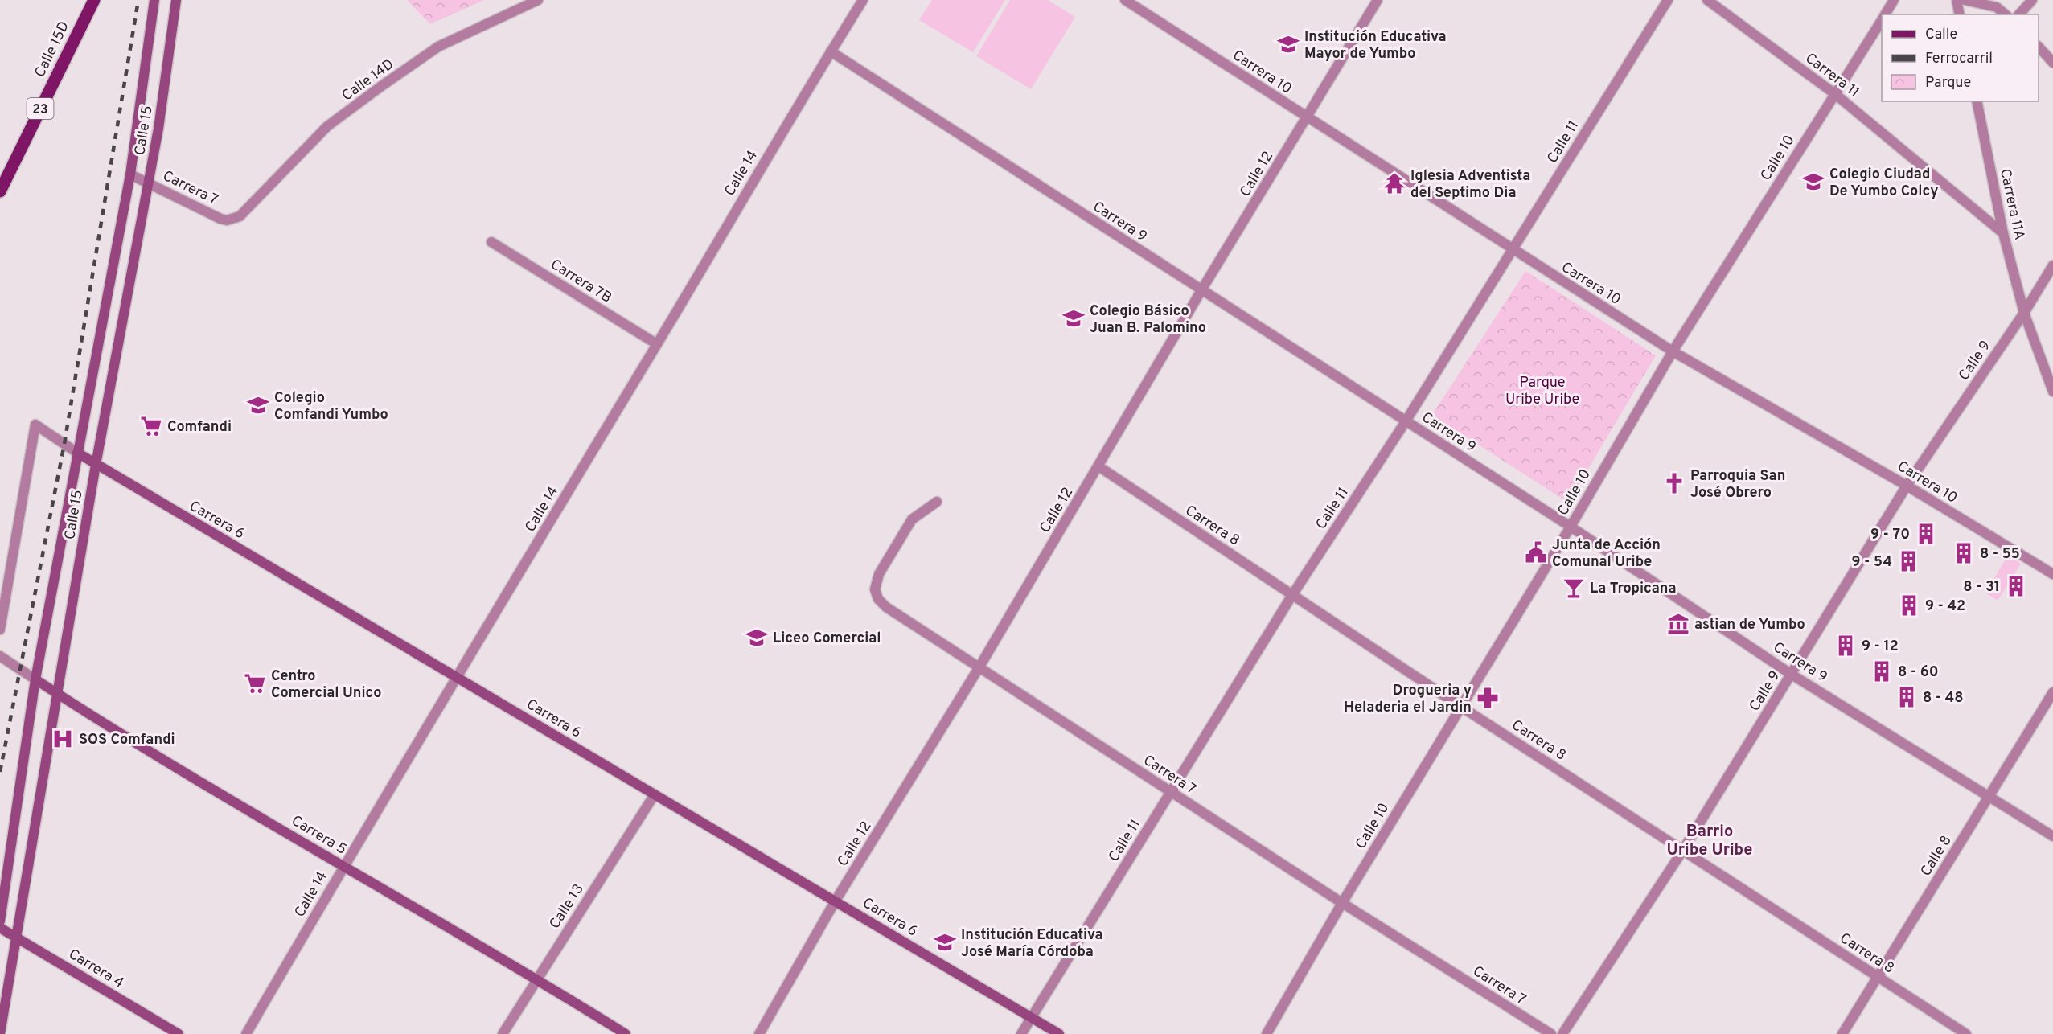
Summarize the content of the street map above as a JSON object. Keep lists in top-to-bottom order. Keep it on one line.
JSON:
{"streets":{"main road":["Calle 15D","23","Calle 15","Carrera 6","Carrera 5","Carrera 4"],"street":["Carrera 10","Carrera 11","Calle 14D","Calle 11","Calle 10","Calle 14","Calle 12","Carrera 7","Carrera 11A","Carrera 9","Carrera 7B","Calle 9","Carrera 8","Calle 8","Calle 13"]},"crossings":[["Carrera 10","Calle 11"],["Carrera 10","Calle 10"],["Carrera 10","Calle 12"],["Carrera 10","Calle 9"],["Carrera 11","Calle 10"],["Carrera 11","Carrera 11A"],["Calle 14D","Carrera 7"],["Calle 15","Carrera 7"],["Calle 15","Carrera 6"],["Calle 15","Carrera 5"],["Calle 15","Carrera 4"],["Calle 11","Carrera 7"],["Calle 11","Carrera 9"],["Calle 11","Carrera 6"],["Calle 11","Carrera 8"],["Calle 10","Carrera 7"],["Calle 10","Carrera 9"],["Calle 10","Carrera 8"],["Calle 14","Carrera 9"],["Calle 14","Carrera 7B"],["Calle 14","Carrera 6"],["Calle 14","Carrera 5"],["Calle 12","Carrera 7"],["Calle 12","Carrera 9"],["Calle 12","Carrera 6"],["Calle 12","Carrera 8"],["Carrera 11A","Calle 9"],["Carrera 9","Calle 9"],["Carrera 9","Calle 8"],["Calle 9","Carrera 8"],["Carrera 6","Calle 13"],["Carrera 8","Calle 8"],["Carrera 5","Calle 13"]],"districts":["Barrio Uribe Uribe"],"parks":["Parque Uribe Uribe"],"places":{"school or university":["Institución Educativa Mayor de Yumbo","Colegio Ciudad De Yumbo Colcy","Colegio Básico Juan B. Palomino","Colegio Comfandi Yumbo","Liceo Comercial","Institución Educativa José María Córdoba"],"temple":["Iglesia Adventista del Septimo Dia"],"supermarket":["Comfandi","Centro Comercial Unico"],"church":["Parroquia San José Obrero"],"building":["9 - 70","8 - 55","9 - 54","8 - 31","9 - 42","9 - 12","8 - 60","8 - 48"],"public building":["Junta de Acción Comunal Uribe"],"bar":["La Tropicana"],"museum":["astian de Yumbo"],"pharmacy":["Drogueria y Heladeria el Jardin"],"hospital":["SOS Comfandi"]},"legend":["Calle","Ferrocarril","Parque"]}
